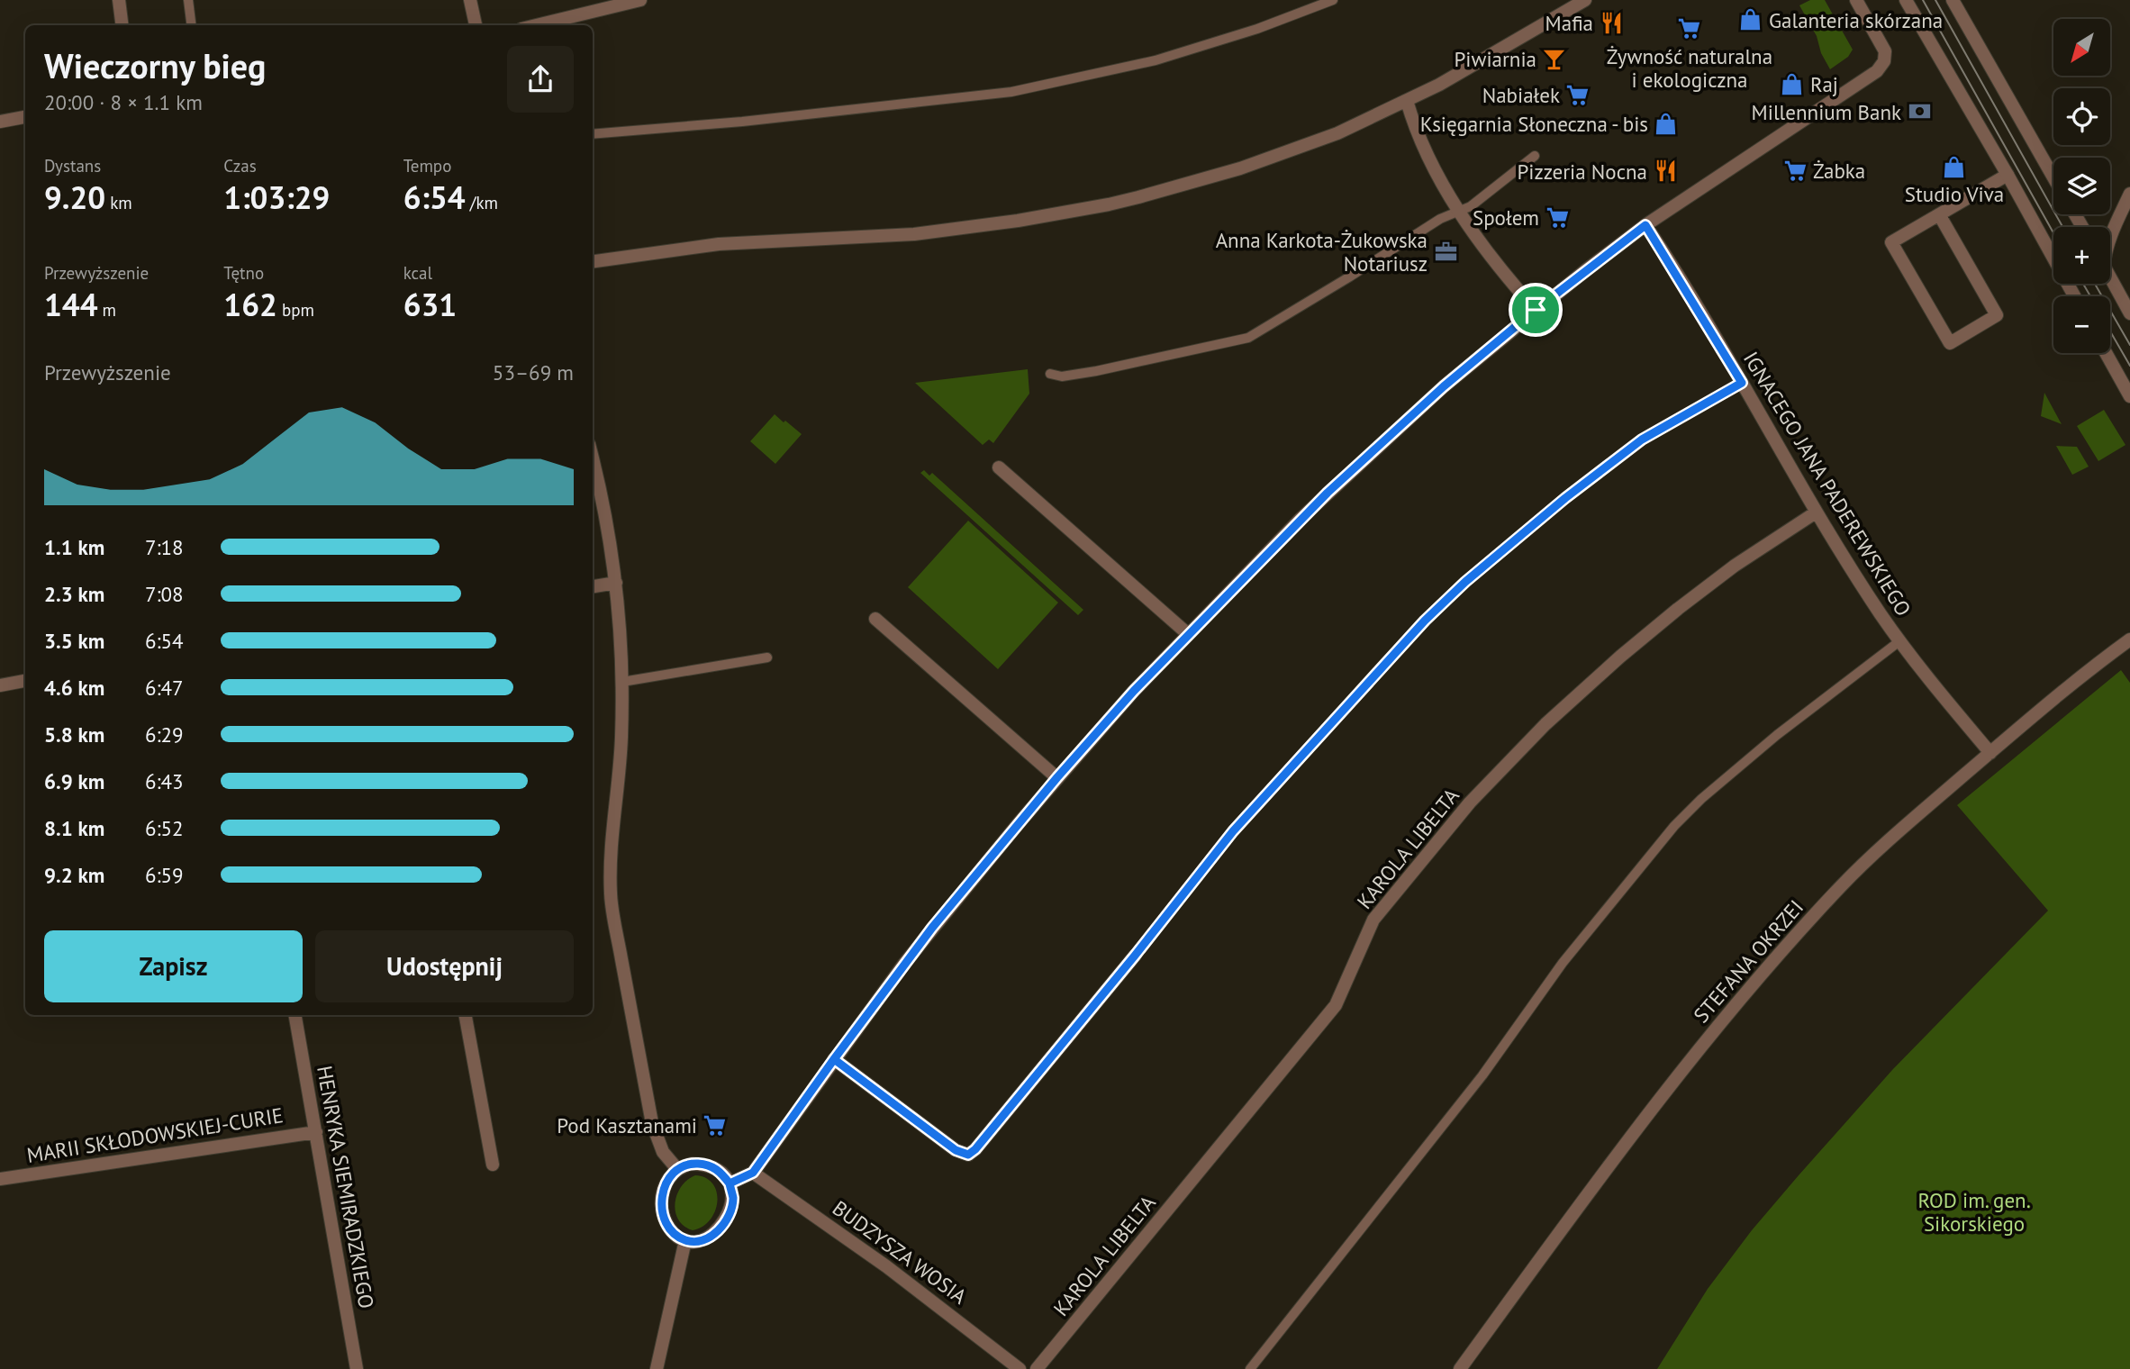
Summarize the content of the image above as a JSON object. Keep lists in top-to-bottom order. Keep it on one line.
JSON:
{"streets":{"street":["IGNACEGO JANA PADEREWSKIEGO","KAROLA LIBELTA","STEFANA OKRZEI","MARII SKŁODOWSKIEJ-CURIE","HENRYKA SIEMIRADZKIEGO","BUDZYSZA WOSIA"]},"crossings":[["IGNACEGO JANA PADEREWSKIEGO","KAROLA LIBELTA"],["IGNACEGO JANA PADEREWSKIEGO","STEFANA OKRZEI"],["MARII SKŁODOWSKIEJ-CURIE","HENRYKA SIEMIRADZKIEGO"]],"parks":["ROD im. gen. Sikorskiego"],"places":{"shop":["Galanteria skórzana","Raj","Księgarnia Słoneczna - bis","Studio Viva"],"restaurant":["Mafia","Pizzeria Nocna"],"supermarket":["Żywność naturalna i ekologiczna","Nabiałek","Żabka","Społem","Pod Kasztanami"],"bar":["Piwiarnia"],"bank":["Millennium Bank"],"office":["Anna Karkota-Żukowska Notariusz"]},"north":"bottom left","page":{"map_buttons":["+","−"],"heading":["Wieczorny bieg","20:00 · 8 × 1.1 km"],"stats":[["Dystans","9.20 km"],["Czas","1:03:29"],["Tempo","6:54 /km"],["Przewyższenie","144 m"],["Tętno","162 bpm"],["kcal","631"]],"chart":["Przewyższenie","53–69 m"],"list":[{"name":"1.1 km","note":"7:18"},{"name":"2.3 km","note":"7:08"},{"name":"3.5 km","note":"6:54"},{"name":"4.6 km","note":"6:47"},{"name":"5.8 km","note":"6:29"},{"name":"6.9 km","note":"6:43"},{"name":"8.1 km","note":"6:52"},{"name":"9.2 km","note":"6:59"}],"buttons":["Zapisz","Udostępnij"]}}
